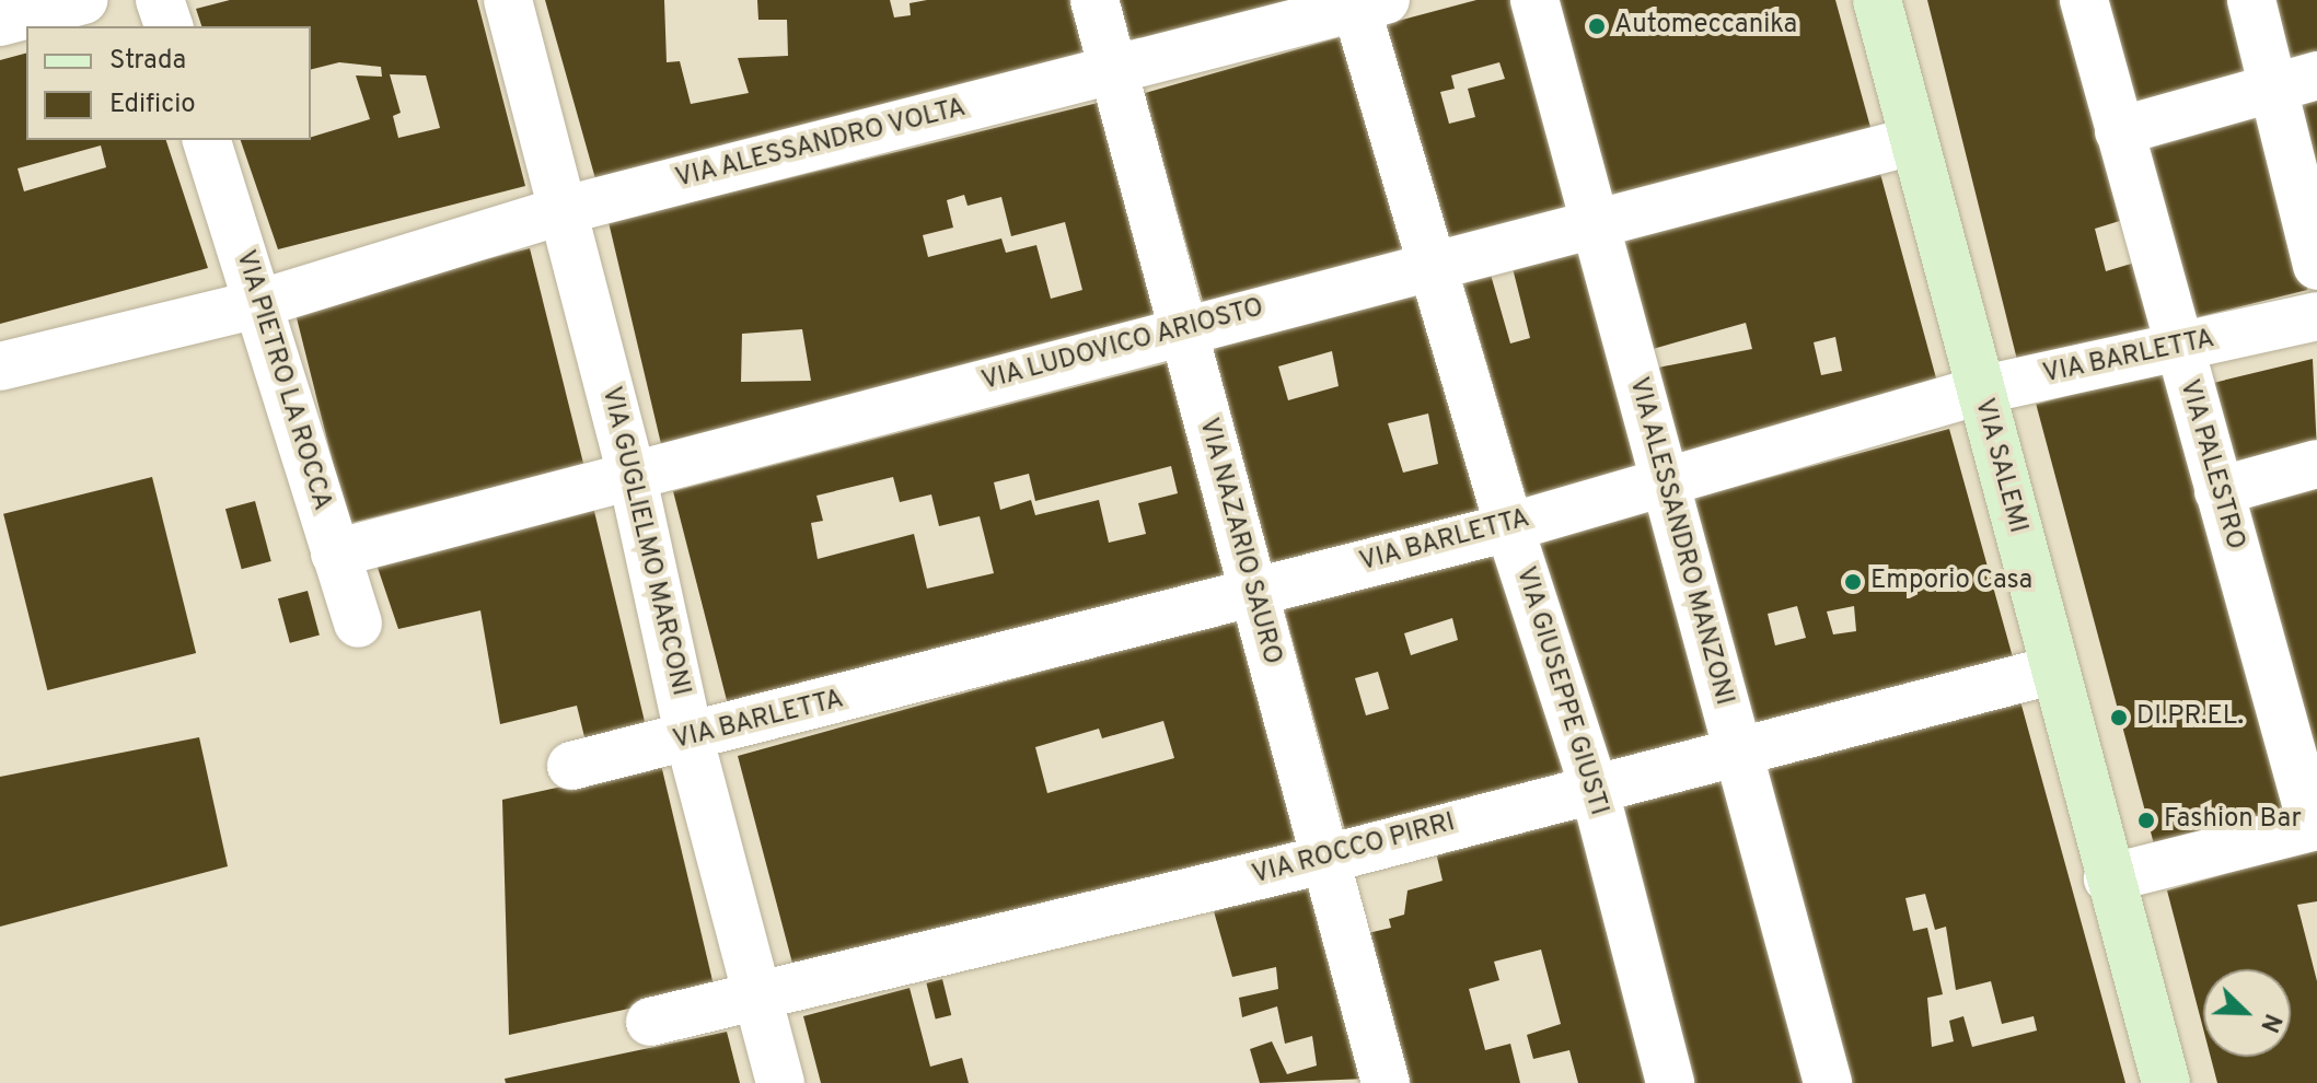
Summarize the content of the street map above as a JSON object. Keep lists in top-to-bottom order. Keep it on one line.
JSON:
{"streets":{"main road":["VIA SALEMI"],"street":["VIA ALESSANDRO VOLTA","VIA LUDOVICO ARIOSTO","VIA BARLETTA","VIA PIETRO LA ROCCA","VIA PALESTRO","VIA GUGLIELMO MARCONI","VIA NAZARIO SAURO","VIA ALESSANDRO MANZONI","VIA GIUSEPPE GIUSTI","VIA ROCCO PIRRI"]},"crossings":[["VIA ALESSANDRO VOLTA","VIA PIETRO LA ROCCA"],["VIA ALESSANDRO VOLTA","VIA GUGLIELMO MARCONI"],["VIA ALESSANDRO VOLTA","VIA NAZARIO SAURO"],["VIA ALESSANDRO VOLTA","VIA GIUSEPPE GIUSTI"],["VIA LUDOVICO ARIOSTO","VIA PIETRO LA ROCCA"],["VIA LUDOVICO ARIOSTO","VIA SALEMI"],["VIA LUDOVICO ARIOSTO","VIA GUGLIELMO MARCONI"],["VIA LUDOVICO ARIOSTO","VIA NAZARIO SAURO"],["VIA LUDOVICO ARIOSTO","VIA ALESSANDRO MANZONI"],["VIA LUDOVICO ARIOSTO","VIA GIUSEPPE GIUSTI"],["VIA BARLETTA","VIA PALESTRO"],["VIA BARLETTA","VIA SALEMI"],["VIA BARLETTA","VIA GUGLIELMO MARCONI"],["VIA BARLETTA","VIA NAZARIO SAURO"],["VIA BARLETTA","VIA ALESSANDRO MANZONI"],["VIA BARLETTA","VIA GIUSEPPE GIUSTI"],["VIA PALESTRO","VIA SALEMI"],["VIA SALEMI","VIA ROCCO PIRRI"],["VIA GUGLIELMO MARCONI","VIA ROCCO PIRRI"],["VIA NAZARIO SAURO","VIA ROCCO PIRRI"],["VIA ALESSANDRO MANZONI","VIA ROCCO PIRRI"],["VIA GIUSEPPE GIUSTI","VIA ROCCO PIRRI"]],"places":["Automeccanika","Emporio Casa","DI.PR.EL.","Fashion Bar"],"legend":["Strada","Edificio"],"north":"bottom right"}
